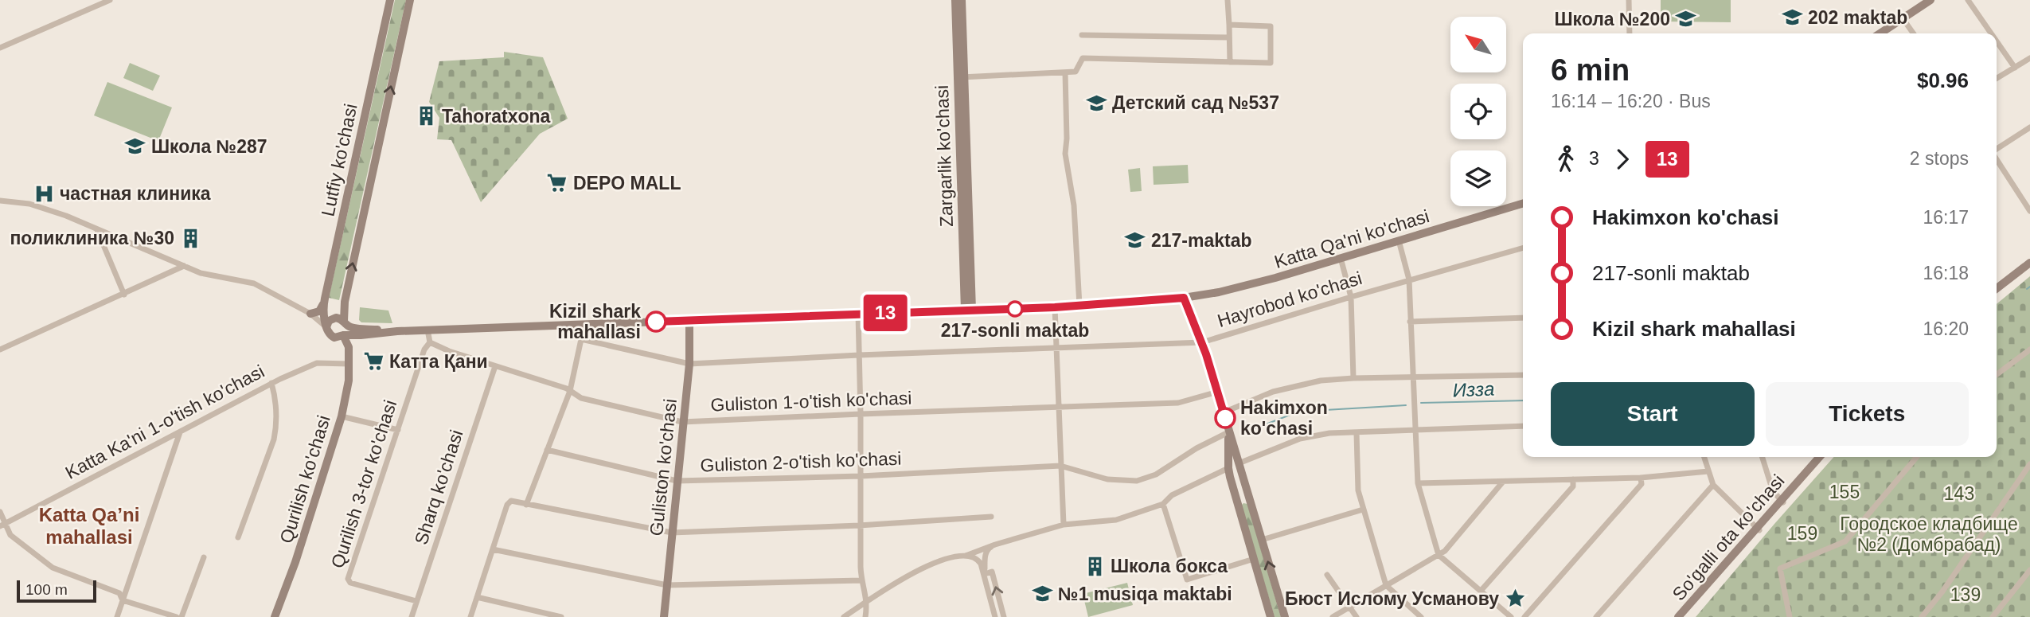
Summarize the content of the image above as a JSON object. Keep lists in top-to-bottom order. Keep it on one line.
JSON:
{"streets":{"main road":["Zargarlik ko'chasi","Lutfiy ko'chasi","Katta Qa'ni ko'chasi","Guliston ko'chasi","Qurilish ko'chasi","So'galli ota ko'chasi"],"street":["Hayrobod ko'chasi","Guliston 1-o'tish ko'chasi","Katta Ka'ni 1-o'tish ko'chasi","Guliston 2-o'tish ko'chasi","Qurilish 3-tor ko'chasi","Sharq ko'chasi"]},"crossings":[["Zargarlik ko'chasi","Katta Qa'ni ko'chasi"],["Lutfiy ko'chasi","Qurilish ko'chasi"],["Katta Qa'ni ko'chasi","Guliston ko'chasi"],["Hayrobod ko'chasi","Guliston ko'chasi"],["Guliston 1-o'tish ko'chasi","Guliston ko'chasi"],["Guliston 1-o'tish ko'chasi","Qurilish 3-tor ko'chasi"],["Guliston 1-o'tish ko'chasi","Sharq ko'chasi"],["Katta Ka'ni 1-o'tish ko'chasi","Qurilish ko'chasi"],["Guliston 2-o'tish ko'chasi","Guliston ko'chasi"],["Qurilish 3-tor ko'chasi","Sharq ko'chasi"]],"districts":["Katta Qaʼni mahallasi"],"water":["Изза"],"parks":["155","143","Городское кладбище №2 (Домбрабад)","159","139"],"places":{"school or university":["202 maktab","Школа №200","Детский сад №537","Школа №287","217-maktab","№1 musiqa maktabi"],"building":["Tahoratxona","поликлиника №30","Школа бокса"],"supermarket":["DEPO MALL","Катта Қани"],"hospital":["частная клиника"],"other":["217-sonli maktab","Kizil shark mahallasi","Hakimxon ko'chasi"],"place":["Бюст Ислому Усманову"]},"lines":["bus line 13"],"scale_bar":"100 m","north":"top left","page":{"on_map":"13","heading":["6 min","16:14 – 16:20 · Bus","$0.96"],"legs":["3","13","2 stops"],"list":[{"name":"Hakimxon ko'chasi","value":"16:17"},{"name":"217-sonli maktab","value":"16:18"},{"name":"Kizil shark mahallasi","value":"16:20"}],"buttons":["Start","Tickets"],"scale":"100 m"}}
